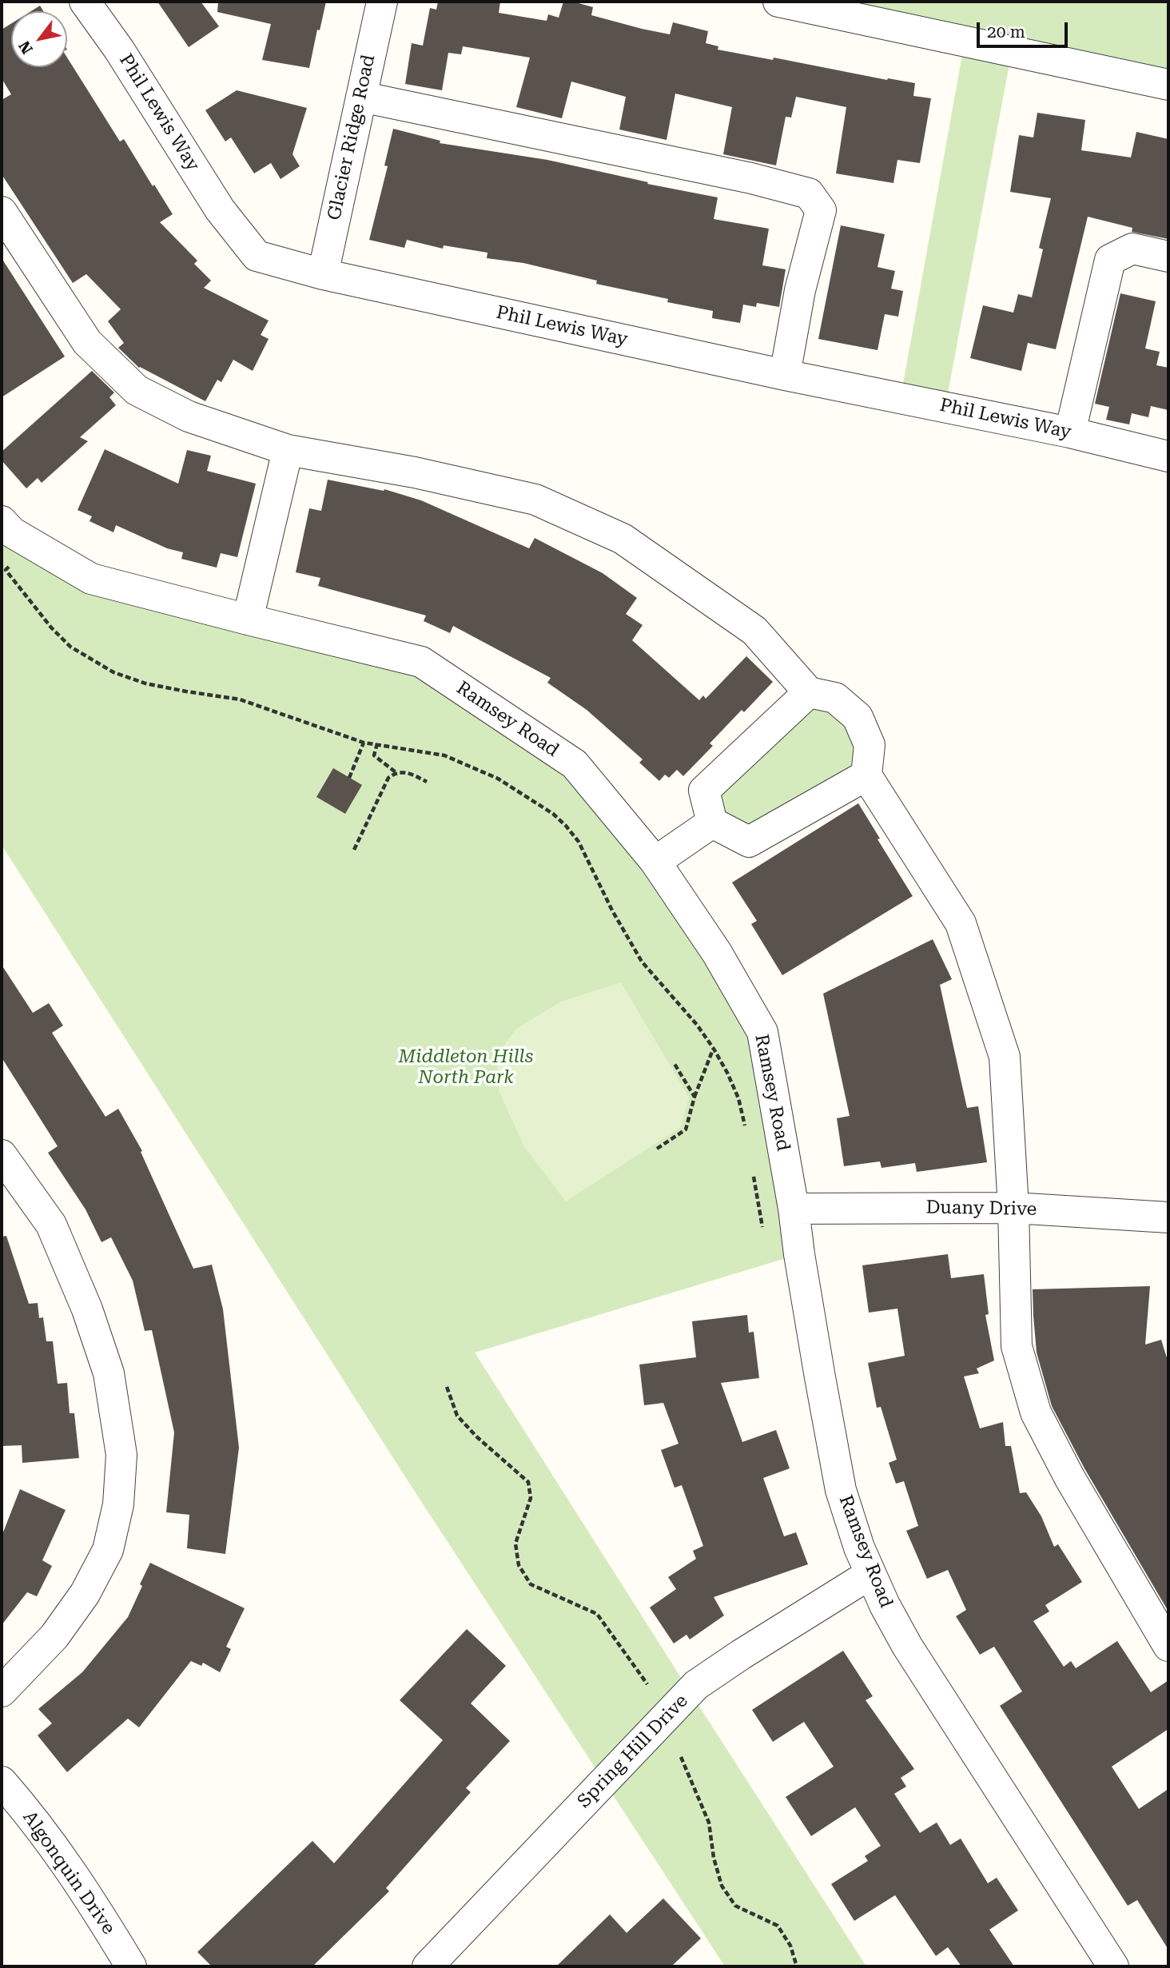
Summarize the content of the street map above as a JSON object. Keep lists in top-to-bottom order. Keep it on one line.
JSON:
{"streets":{"street":["Phil Lewis Way","Glacier Ridge Road","Ramsey Road","Duany Drive","Spring Hill Drive","Algonquin Drive"]},"crossings":[["Phil Lewis Way","Glacier Ridge Road"],["Ramsey Road","Duany Drive"],["Ramsey Road","Spring Hill Drive"]],"parks":["Middleton Hills North Park"],"scale_bar":"20 m","north":"bottom left"}
